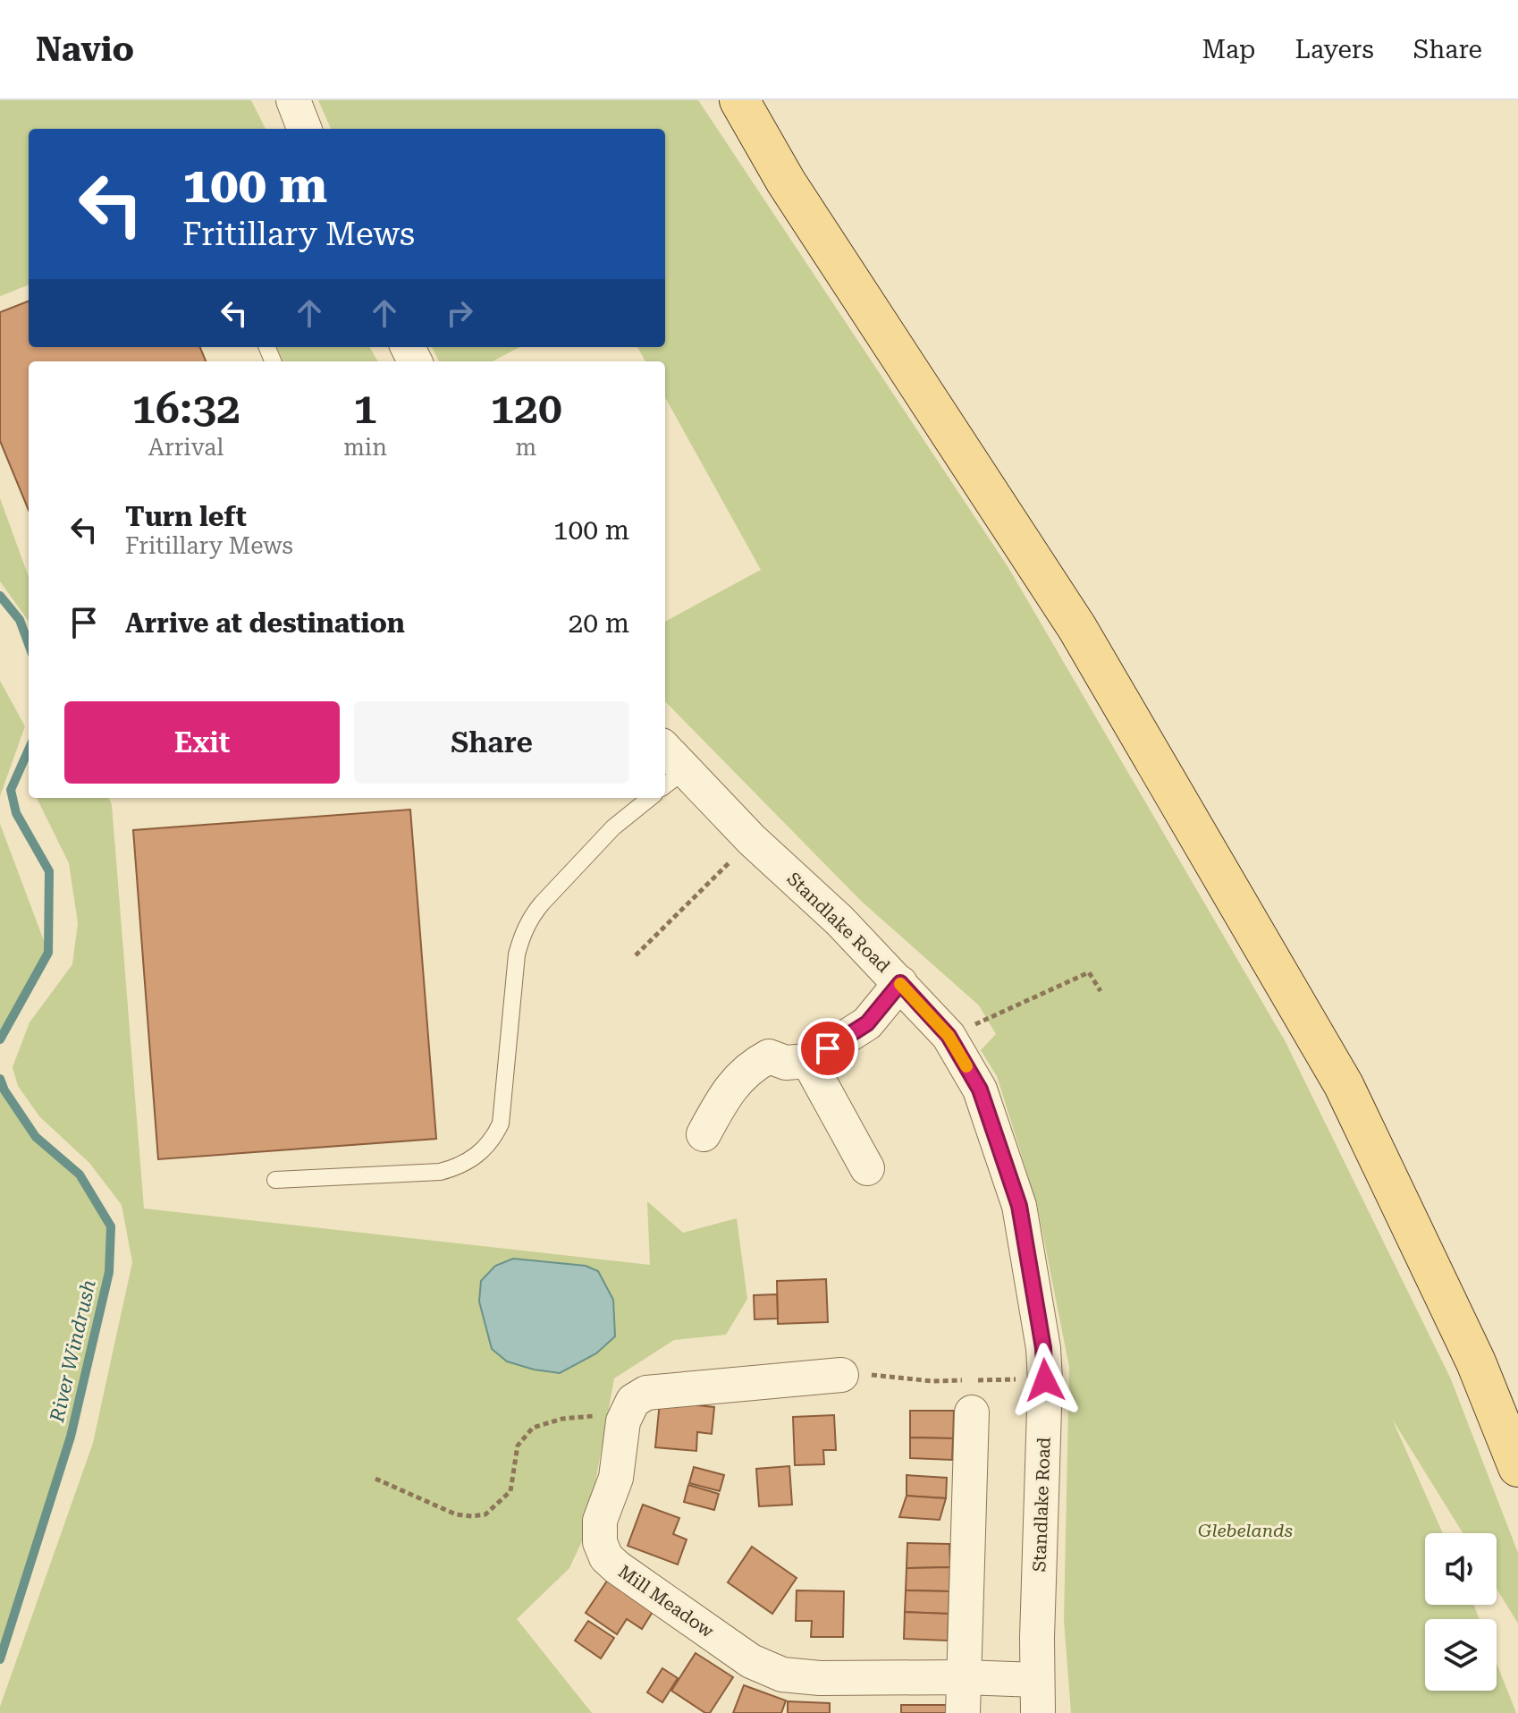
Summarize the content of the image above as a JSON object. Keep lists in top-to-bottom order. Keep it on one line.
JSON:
{"streets":{"street":["Standlake Road","Mill Meadow"]},"crossings":[["Standlake Road","Mill Meadow"]],"water":["River Windrush"],"parks":["Glebelands"],"page":{"header":"Navio","nav":["Map","Layers","Share"],"turn":["100 m","Fritillary Mews"],"eta":["16:32","Arrival","1","min","120","m"],"list":[{"name":"Turn left","note":"Fritillary Mews","value":"100 m"},{"name":"Arrive at destination","value":"20 m"}],"buttons":["Exit","Share"]}}
